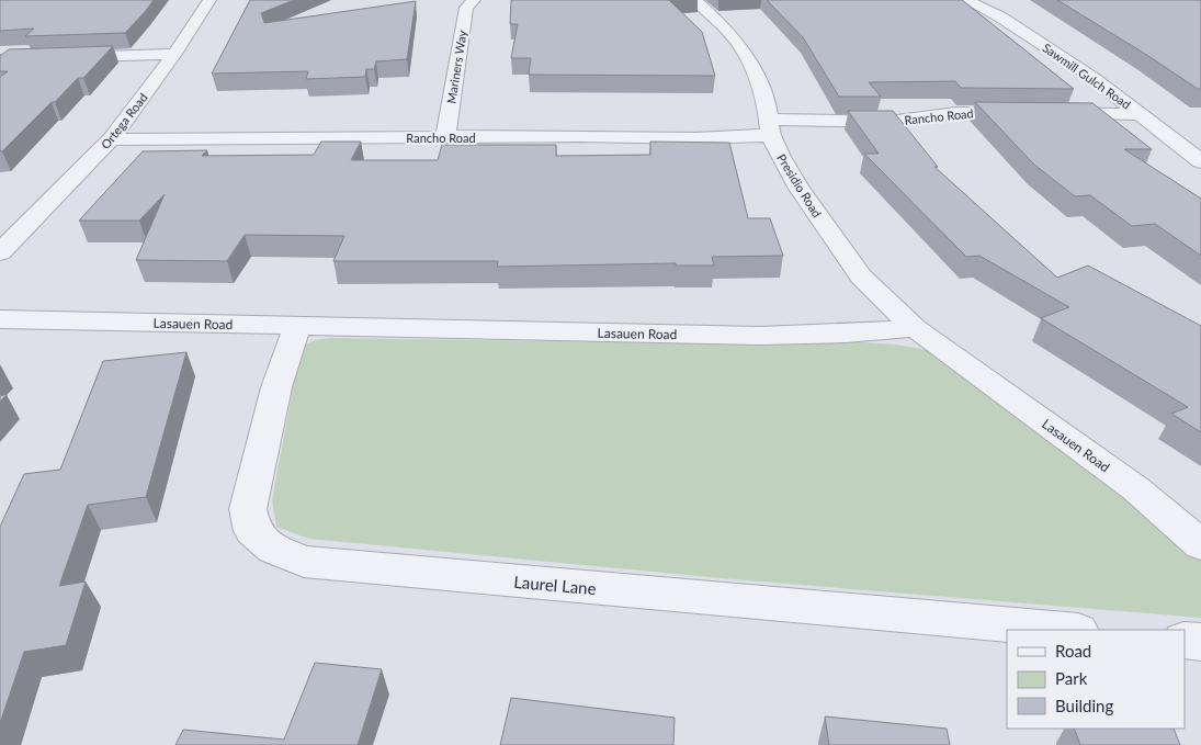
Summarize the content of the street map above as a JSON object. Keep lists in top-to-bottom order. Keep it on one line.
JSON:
{"streets":{"street":["Mariners Way","Sawmill Gulch Road","Rancho Road","Ortega Road","Presidio Road","Lasauen Road","Laurel Lane"]},"crossings":[["Mariners Way","Rancho Road"],["Sawmill Gulch Road","Rancho Road"],["Rancho Road","Ortega Road"],["Rancho Road","Presidio Road"],["Presidio Road","Lasauen Road"],["Lasauen Road","Laurel Lane"]],"legend":["Road","Park","Building"]}
